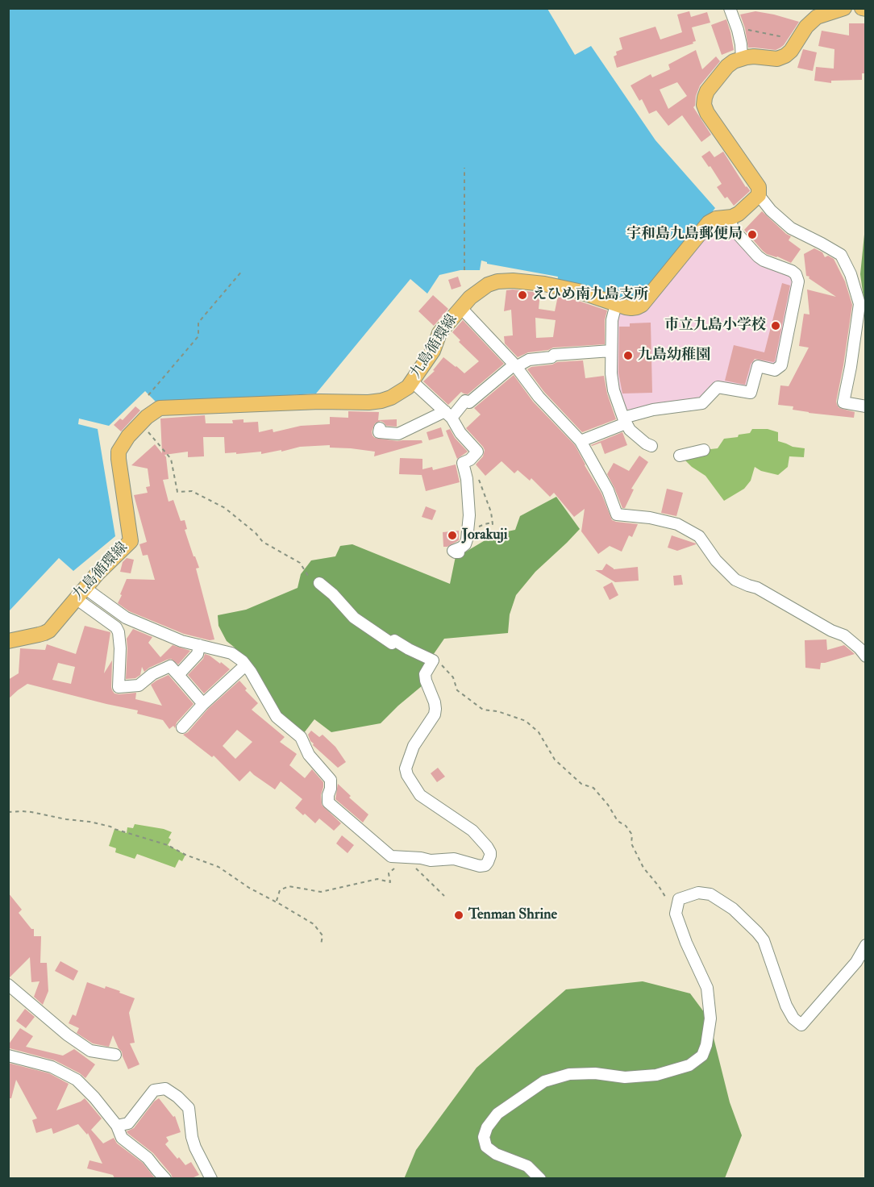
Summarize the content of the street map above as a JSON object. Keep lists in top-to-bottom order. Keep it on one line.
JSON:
{"streets":{"main road":["九島循環線"]},"places":["宇和島九島郵便局","えひめ南九島支所","市立九島小学校","九島幼稚園","Jorakuji","Tenman Shrine"]}
